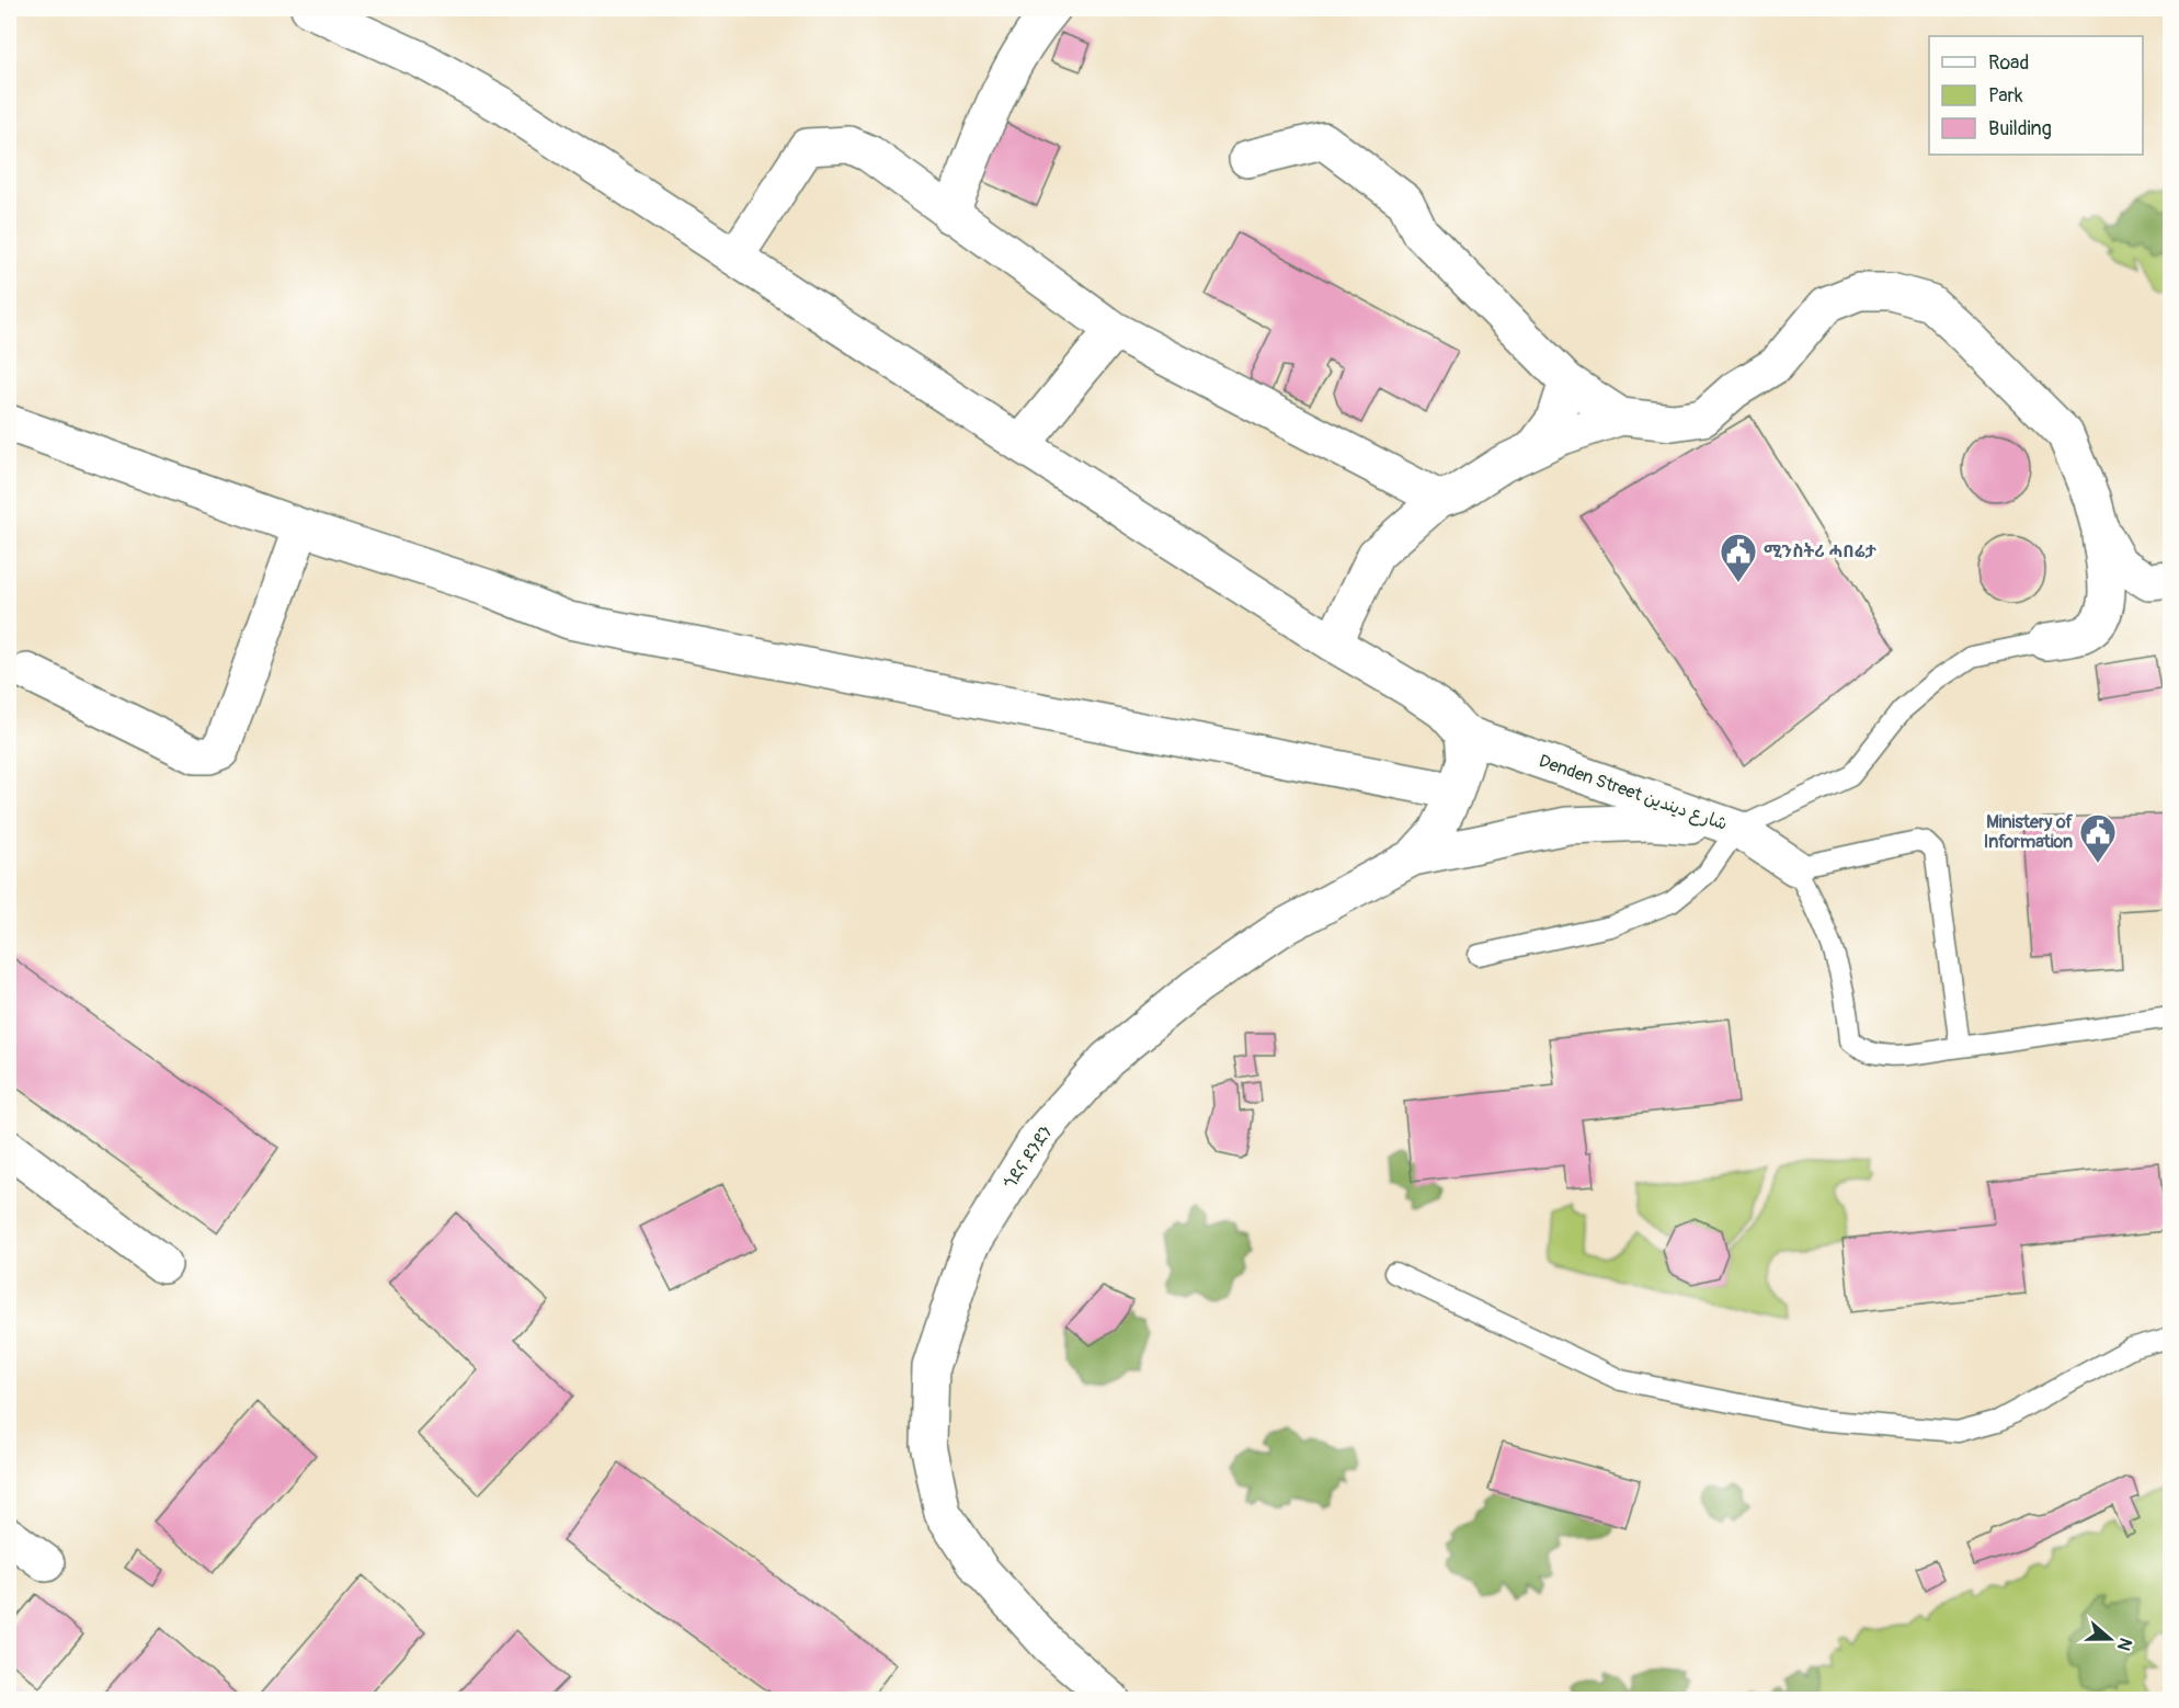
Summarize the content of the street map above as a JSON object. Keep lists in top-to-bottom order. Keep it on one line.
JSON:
{"streets":{"street":["Denden Street شارع ديندين","ጎደና ደንደን"]},"crossings":[["Denden Street شارع ديندين","ጎደና ደንደን"]],"places":{"public building":["ሚንስትሪ ሓበሬታ","Ministery of Information"]},"legend":["Road","Park","Building"],"north":"right"}
